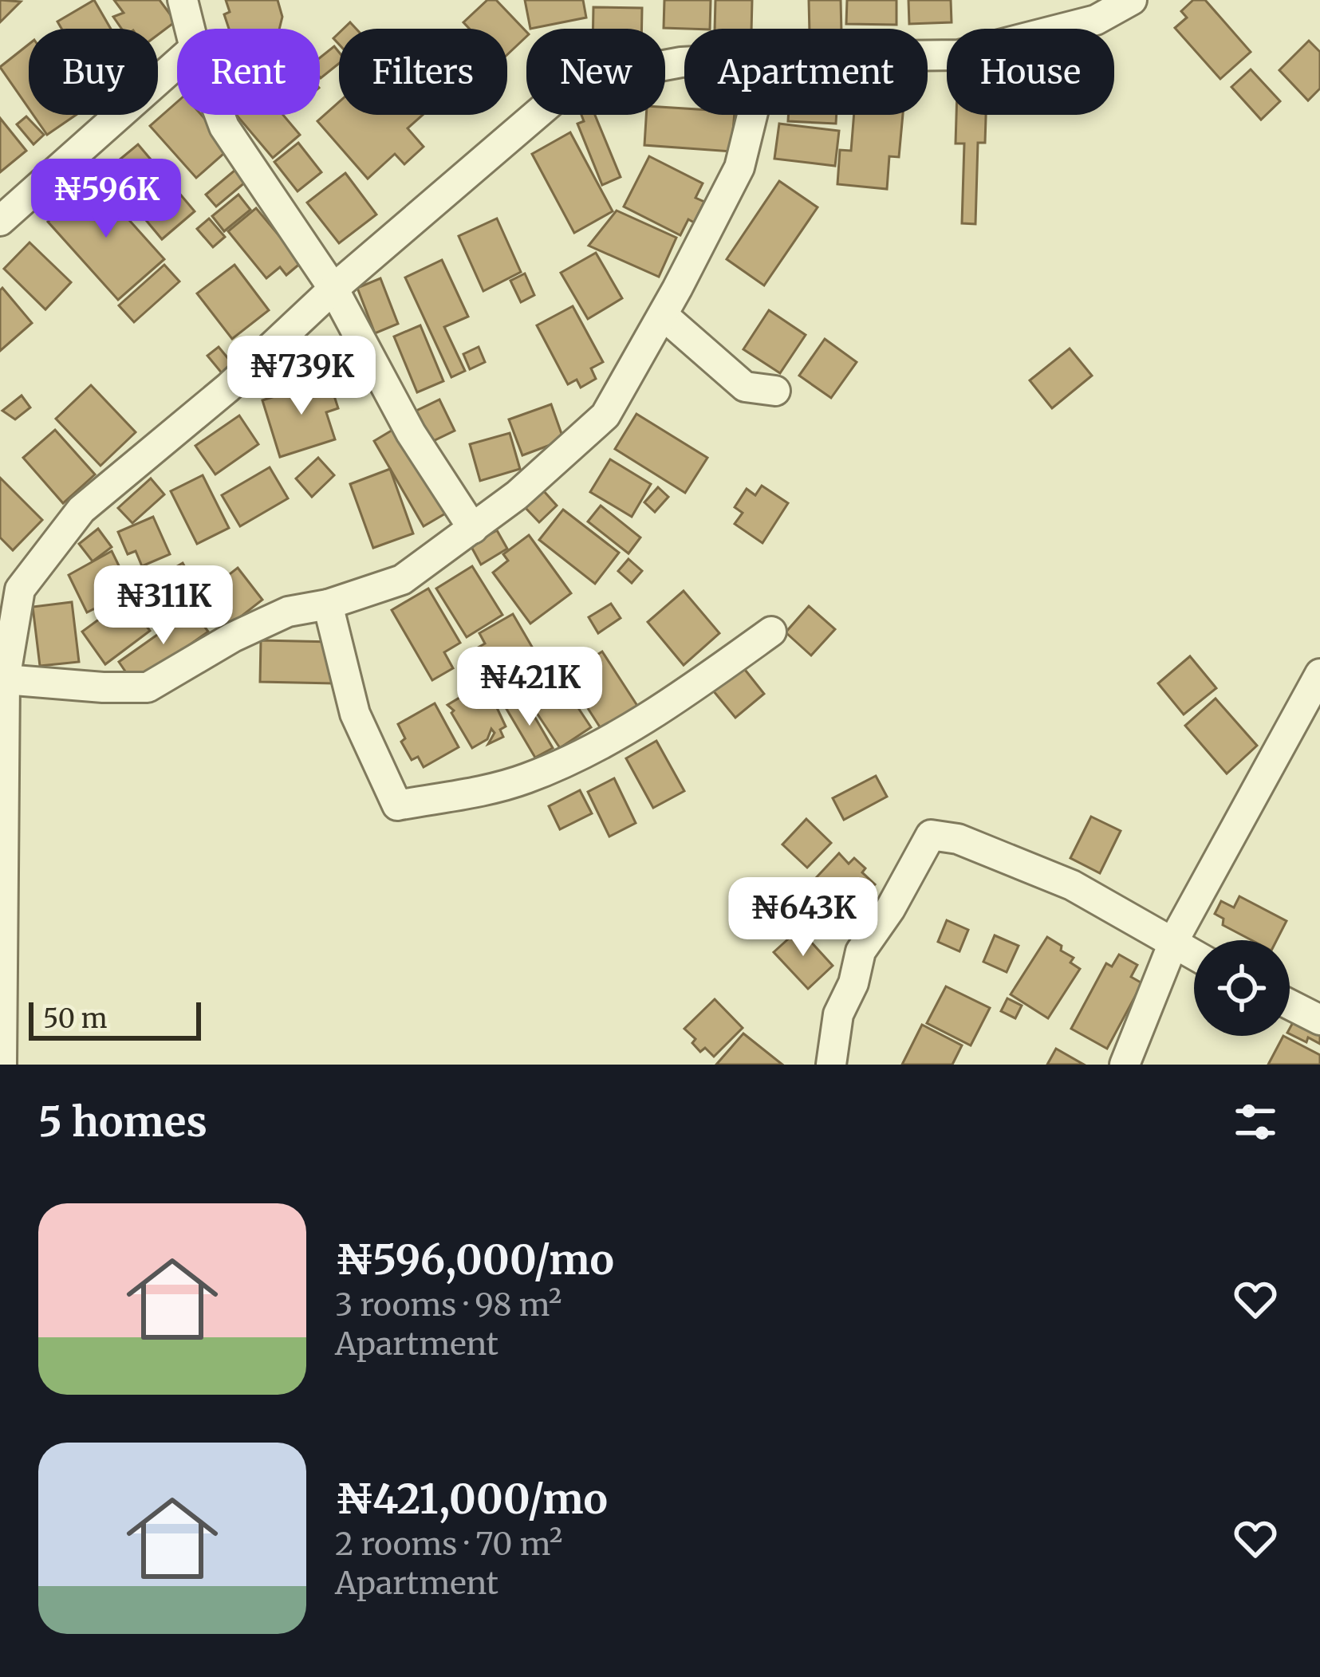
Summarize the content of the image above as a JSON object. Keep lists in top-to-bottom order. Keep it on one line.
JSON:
{"scale_bar":"50 m","page":{"chip":["Buy","Rent","Filters","New","Apartment","House"],"price":["₦596K","₦739K","₦311K","₦421K","₦643K"],"scale":"50 m","heading":"5 homes","list":[{"name":"₦596,000/mo","note":"3 rooms · 98 m² · Apartment"},{"name":"₦421,000/mo","note":"2 rooms · 70 m² · Apartment"}]}}
